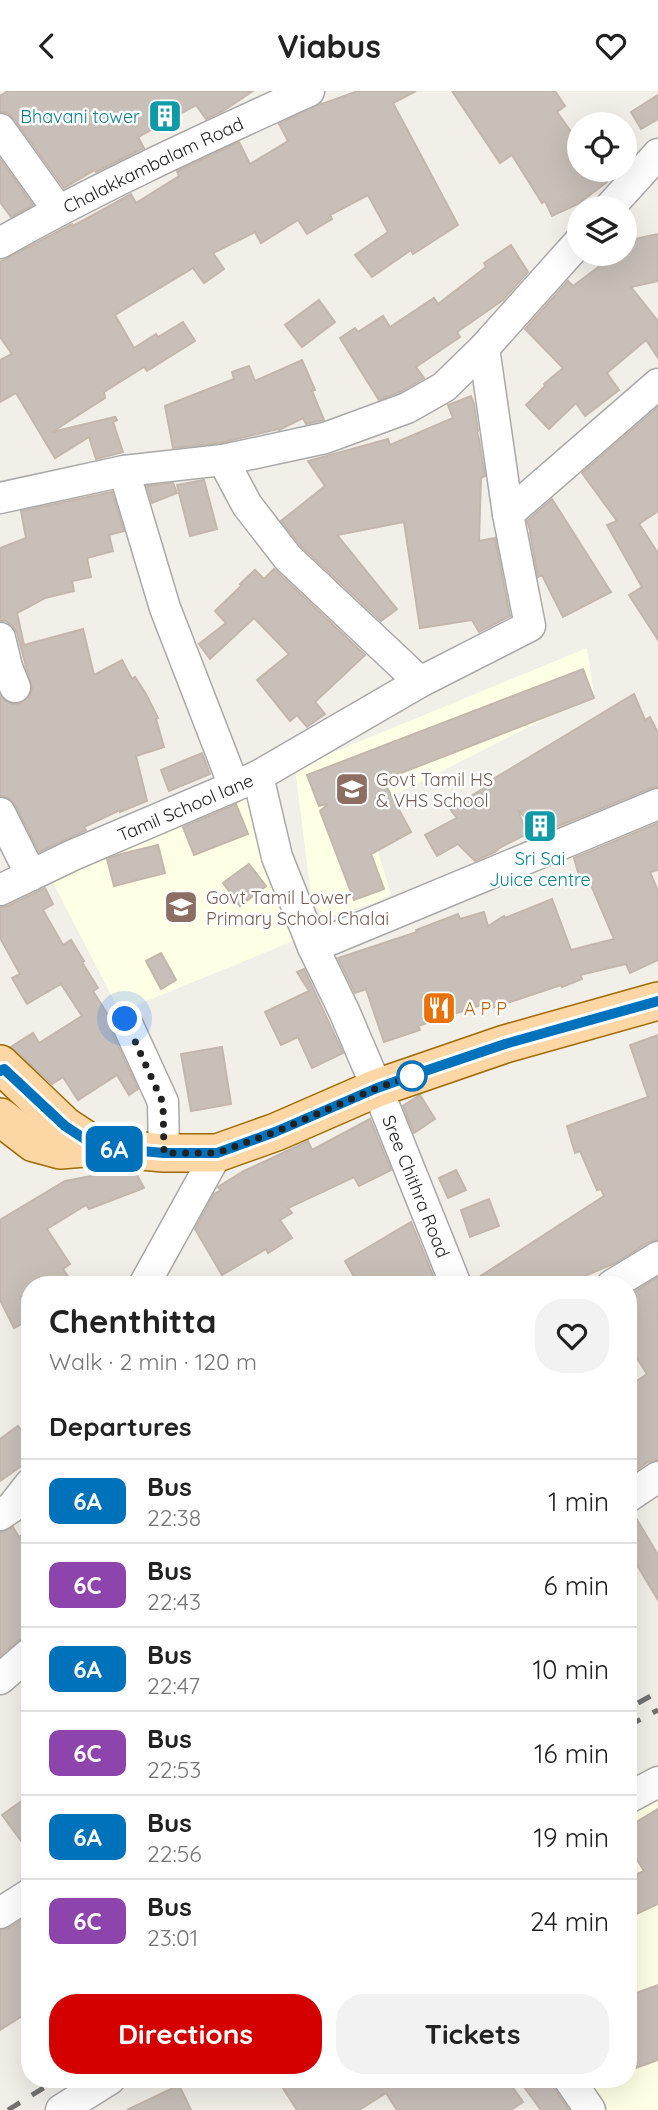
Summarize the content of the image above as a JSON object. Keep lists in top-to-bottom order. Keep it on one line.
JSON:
{"streets":{"street":["Chalakkambalam Road","Tamil School lane","Sree Chithra Road"]},"crossings":[["Tamil School lane","Sree Chithra Road"]],"places":{"building":["Bhavani tower","Sri Sai Juice centre"],"school or university":["Govt Tamil HS & VHS School","Govt Tamil Lower Primary School Chalai"],"restaurant":["A P P"]},"lines":["bus line 6A"],"page":{"header":"Viabus","on_map":"6A","heading":[["Chenthitta","Walk · 2 min · 120 m"],"Departures"],"list":[{"mark":"6A","name":"Bus","note":"22:38","value":"1 min"},{"mark":"6C","name":"Bus","note":"22:43","value":"6 min"},{"mark":"6A","name":"Bus","note":"22:47","value":"10 min"},{"mark":"6C","name":"Bus","note":"22:53","value":"16 min"},{"mark":"6A","name":"Bus","note":"22:56","value":"19 min"},{"mark":"6C","name":"Bus","note":"23:01","value":"24 min"}],"buttons":["Directions","Tickets"]}}
